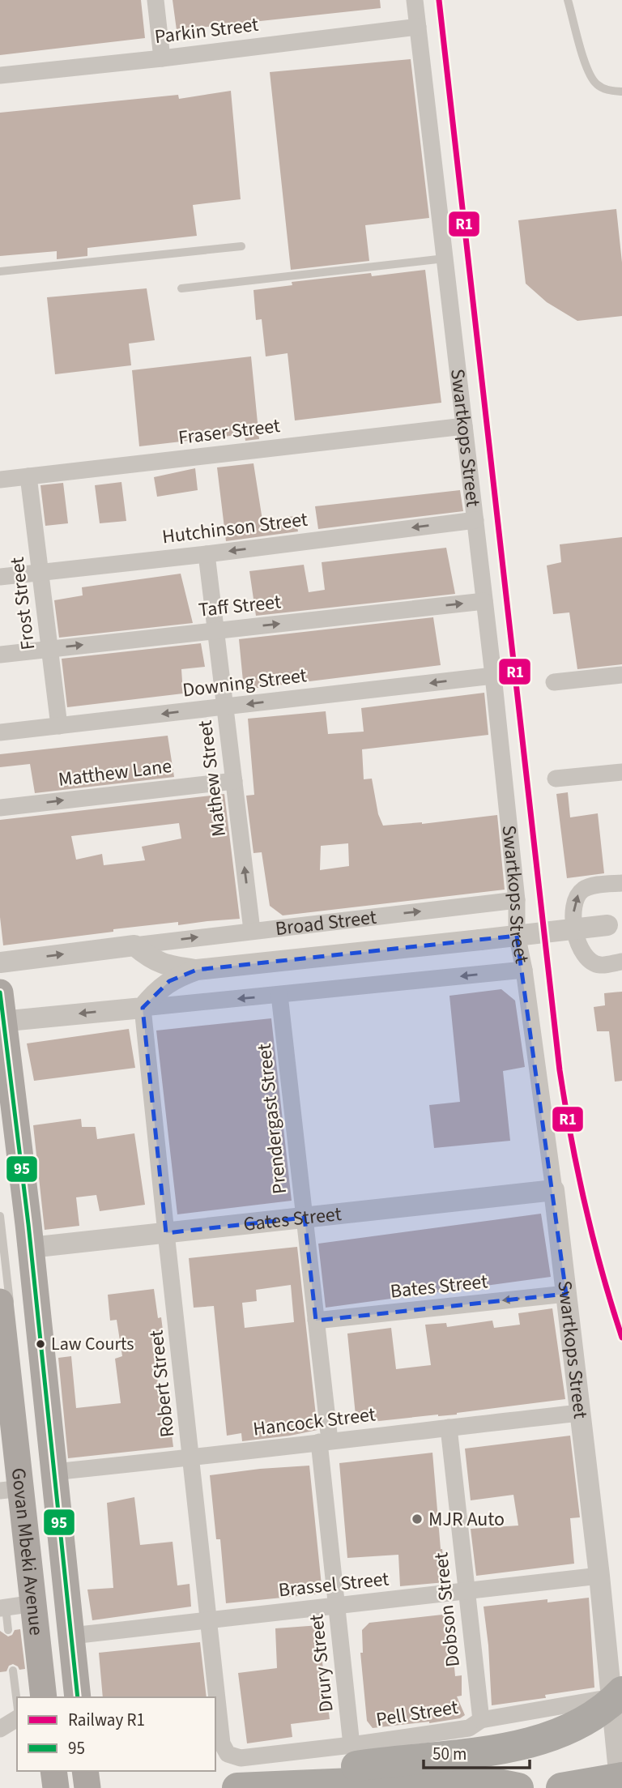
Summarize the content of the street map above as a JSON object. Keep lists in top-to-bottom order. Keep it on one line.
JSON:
{"streets":{"main road":["Govan Mbeki Avenue"],"street":["Parkin Street","Fraser Street","Swartkops Street","Hutchinson Street","Frost Street","Taff Street","Downing Street","Matthew Lane","Mathew Street","Broad Street","Prendergast Street","Gates Street","Bates Street","Robert Street","Hancock Street","Brassel Street","Dobson Street","Drury Street","Pell Street"]},"crossings":[["Parkin Street","Swartkops Street"],["Fraser Street","Swartkops Street"],["Fraser Street","Frost Street"],["Swartkops Street","Hutchinson Street"],["Swartkops Street","Taff Street"],["Swartkops Street","Downing Street"],["Swartkops Street","Broad Street"],["Swartkops Street","Gates Street"],["Swartkops Street","Bates Street"],["Swartkops Street","Hancock Street"],["Swartkops Street","Brassel Street"],["Swartkops Street","Pell Street"],["Hutchinson Street","Frost Street"],["Hutchinson Street","Mathew Street"],["Frost Street","Taff Street"],["Frost Street","Downing Street"],["Taff Street","Mathew Street"],["Downing Street","Mathew Street"],["Matthew Lane","Mathew Street"],["Mathew Street","Broad Street"],["Broad Street","Robert Street"],["Prendergast Street","Gates Street"],["Prendergast Street","Bates Street"],["Prendergast Street","Hancock Street"],["Prendergast Street","Drury Street"],["Gates Street","Robert Street"],["Gates Street","Govan Mbeki Avenue"],["Robert Street","Hancock Street"],["Robert Street","Brassel Street"],["Robert Street","Pell Street"],["Hancock Street","Govan Mbeki Avenue"],["Hancock Street","Dobson Street"],["Hancock Street","Drury Street"],["Govan Mbeki Avenue","Brassel Street"],["Brassel Street","Dobson Street"],["Brassel Street","Drury Street"],["Dobson Street","Pell Street"],["Drury Street","Pell Street"]],"one_way":["Hutchinson Street","Taff Street","Downing Street","Matthew Lane","Mathew Street","Bates Street"],"places":["Law Courts","MJR Auto"],"lines":["rail line R1","transit line 95"],"legend":["Railway R1","95"],"scale_bar":"50 m"}
